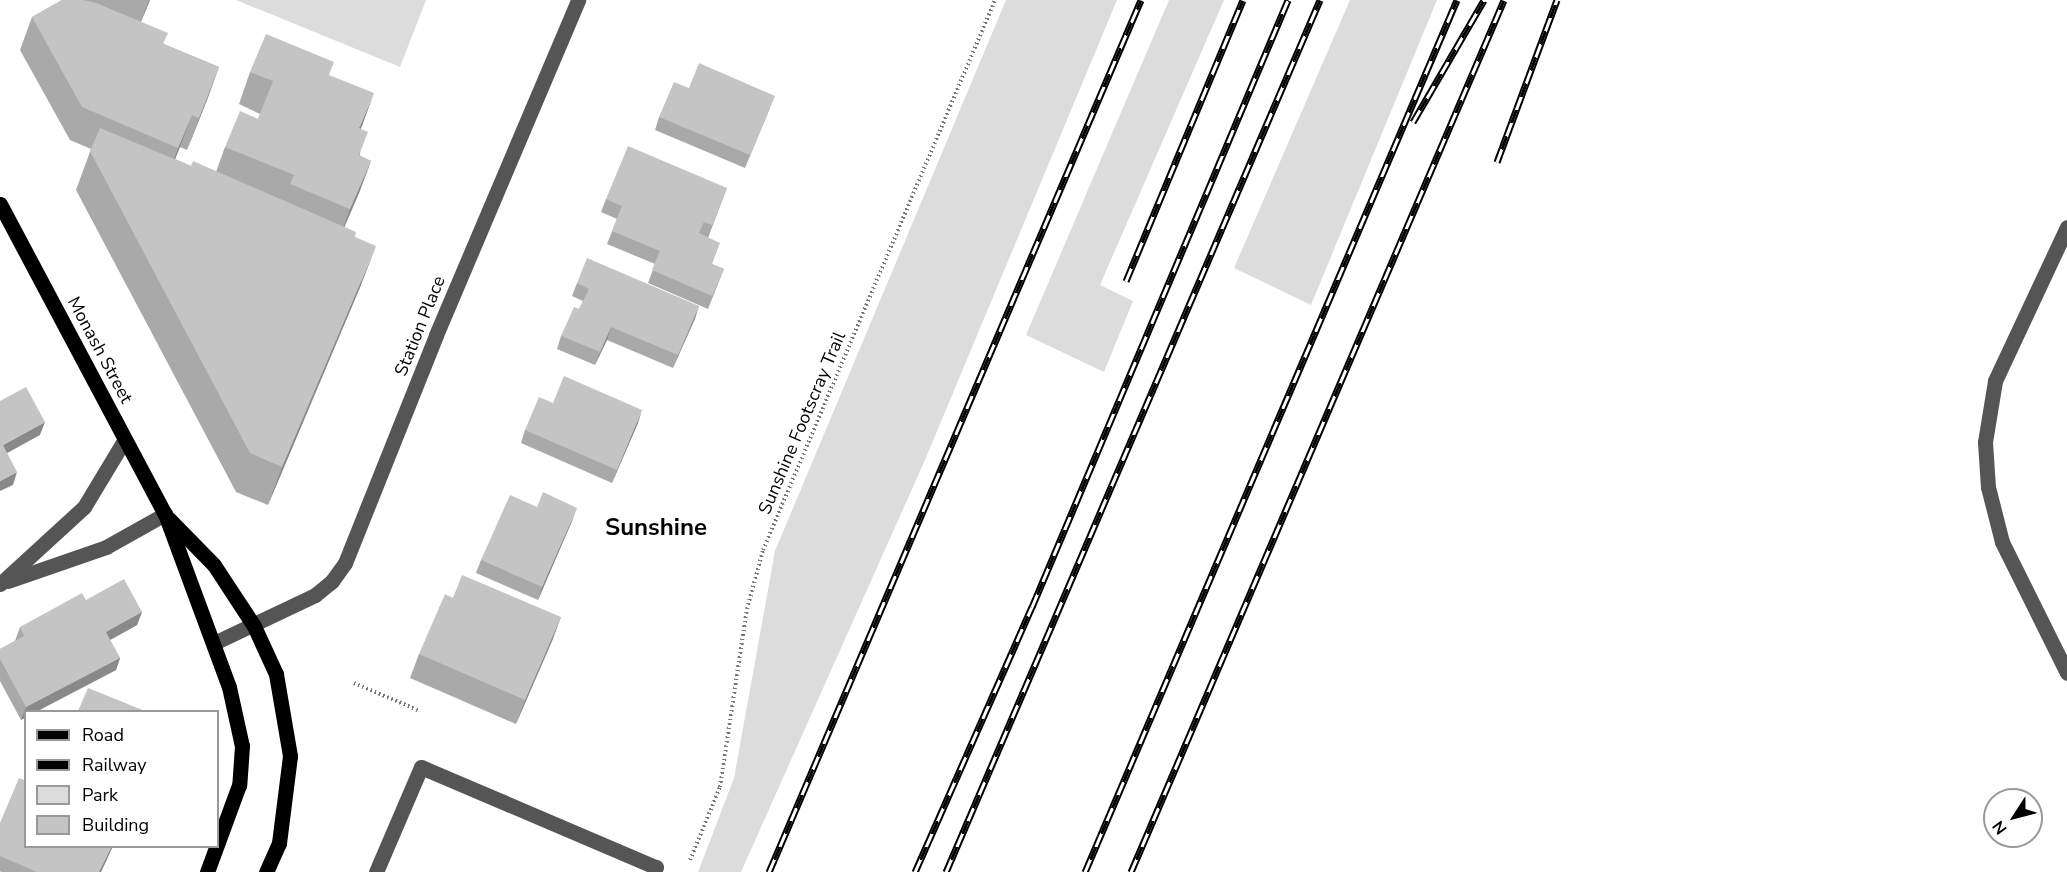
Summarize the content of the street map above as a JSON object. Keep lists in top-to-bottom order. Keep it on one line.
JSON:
{"streets":{"main road":["Monash Street"],"street":["Station Place"],"path":["Sunshine Footscray Trail"]},"crossings":[["Station Place","Monash Street"]],"districts":["Sunshine"],"legend":["Road","Railway","Park","Building"],"north":"bottom left"}
